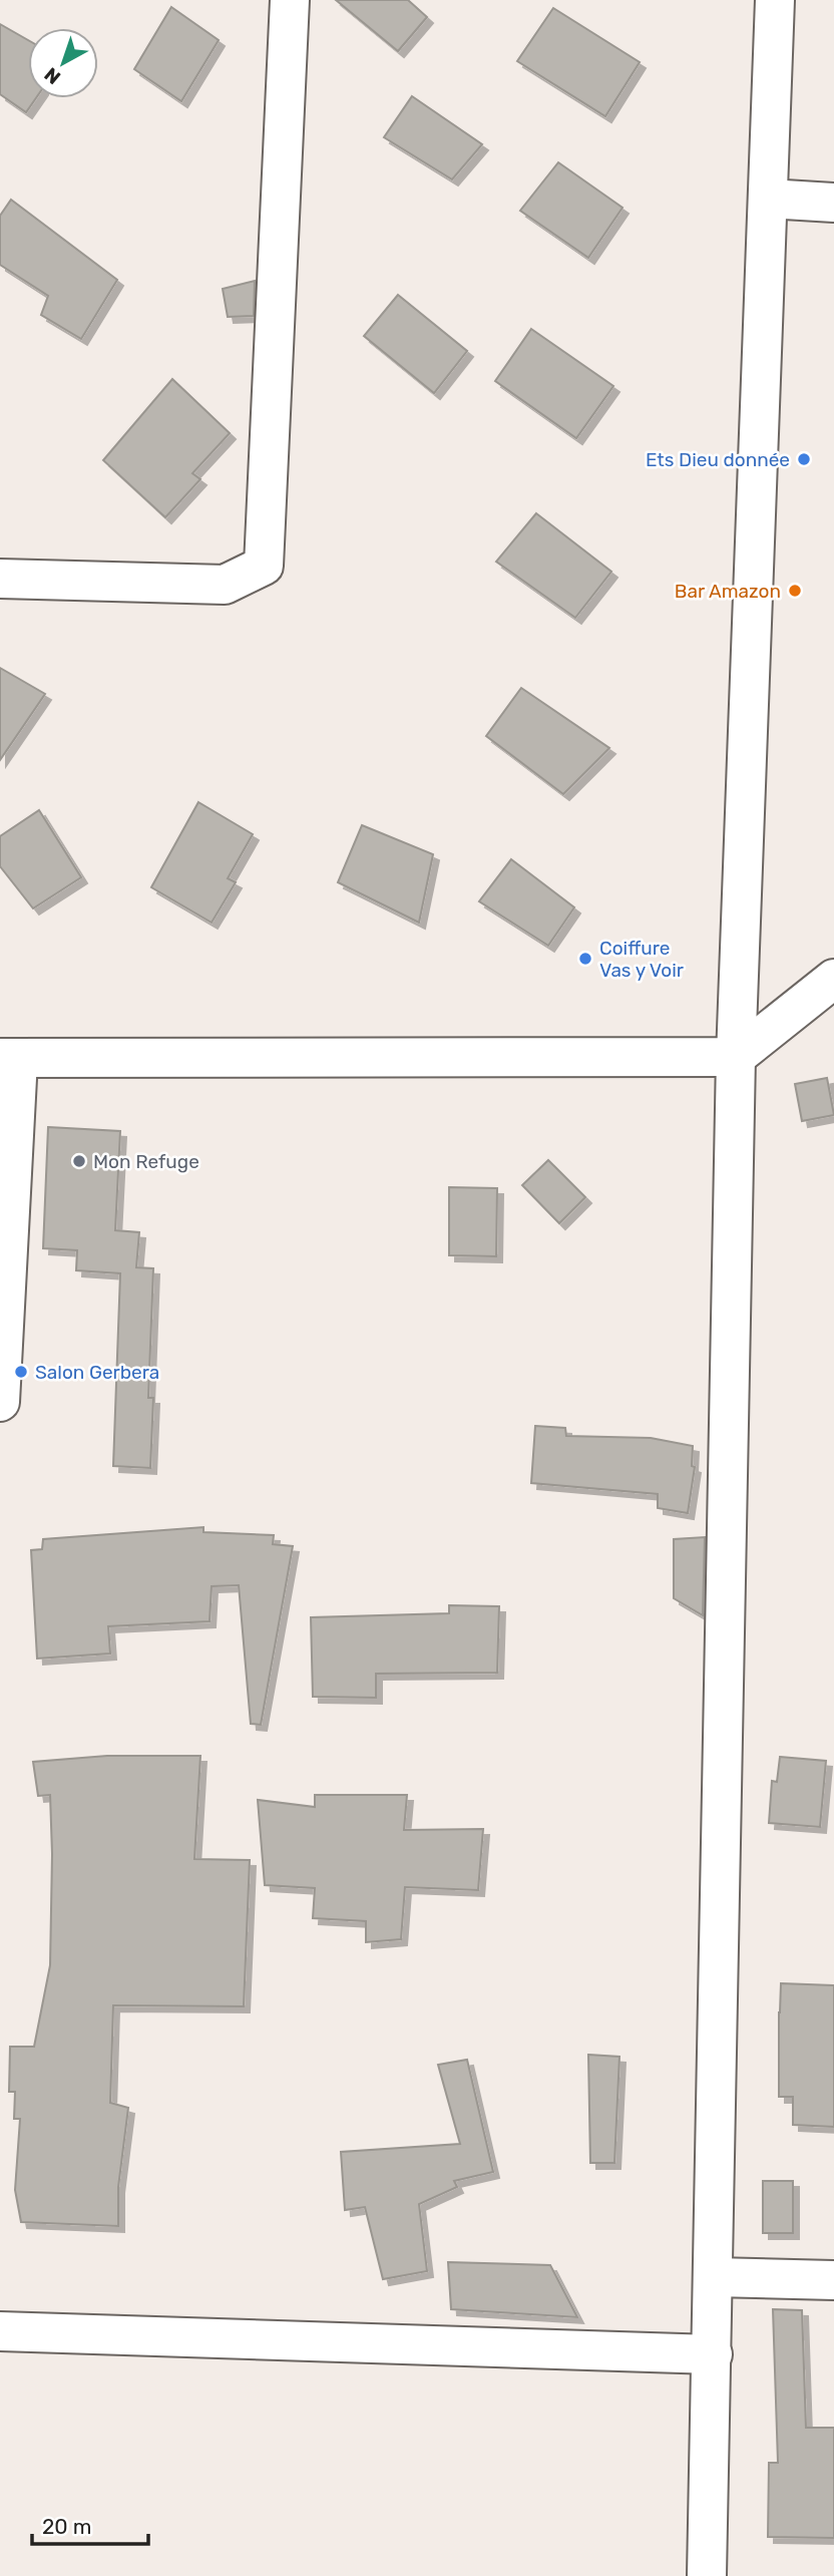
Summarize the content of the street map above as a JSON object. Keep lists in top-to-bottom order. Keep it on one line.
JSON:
{"places":["Ets Dieu donnée","Bar Amazon","Coiffure Vas y Voir","Mon Refuge","Salon Gerbera"],"scale_bar":"20 m","north":"bottom left"}
